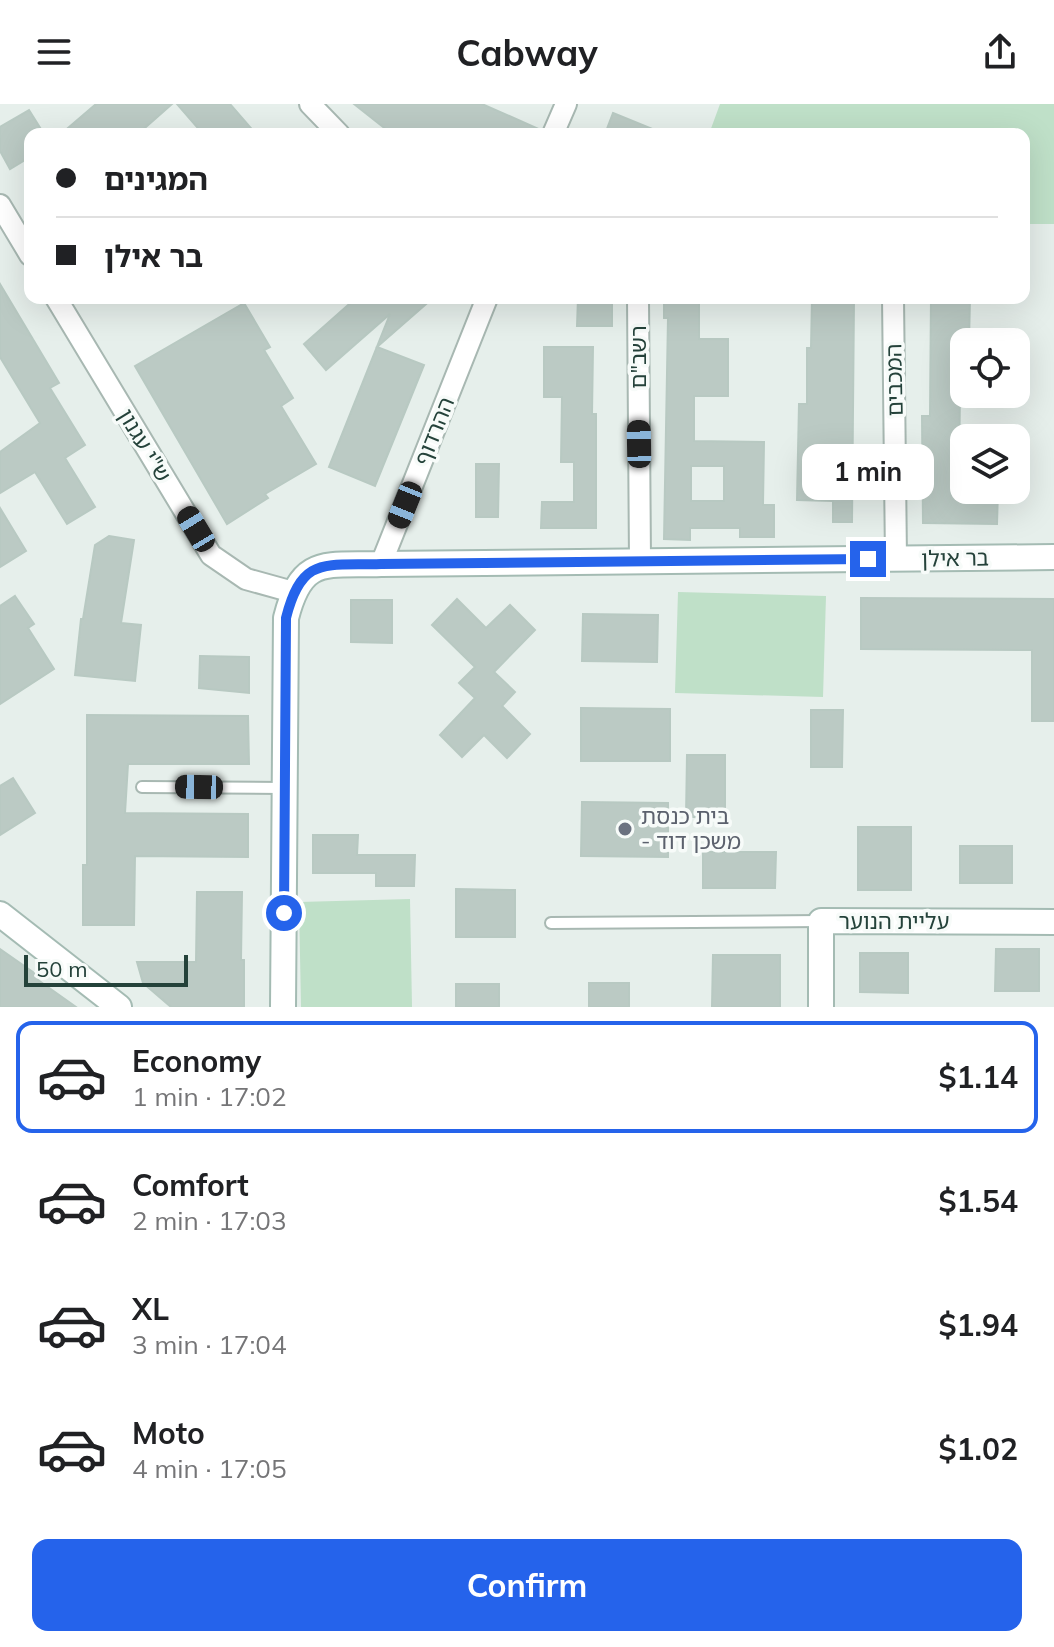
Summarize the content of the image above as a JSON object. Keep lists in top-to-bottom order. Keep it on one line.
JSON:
{"streets":{"street":["רשב\"ם","המכבים","ההרדוף","ש\"י עגנון","בר אילן","עליית הנוער"]},"crossings":[["רשב\"ם","בר אילן"],["המכבים","בר אילן"],["ההרדוף","בר אילן"],["ש\"י עגנון","בר אילן"]],"places":["בית כנסת - משכן דוד"],"scale_bar":"50 m","page":{"header":"Cabway","banner":["המגינים","בר אילן"],"bubble":"1 min","scale":"50 m","list":[{"name":"Economy","note":"1 min · 17:02","value":"$1.14"},{"name":"Comfort","note":"2 min · 17:03","value":"$1.54"},{"name":"XL","note":"3 min · 17:04","value":"$1.94"},{"name":"Moto","note":"4 min · 17:05","value":"$1.02"}],"buttons":"Confirm"}}
